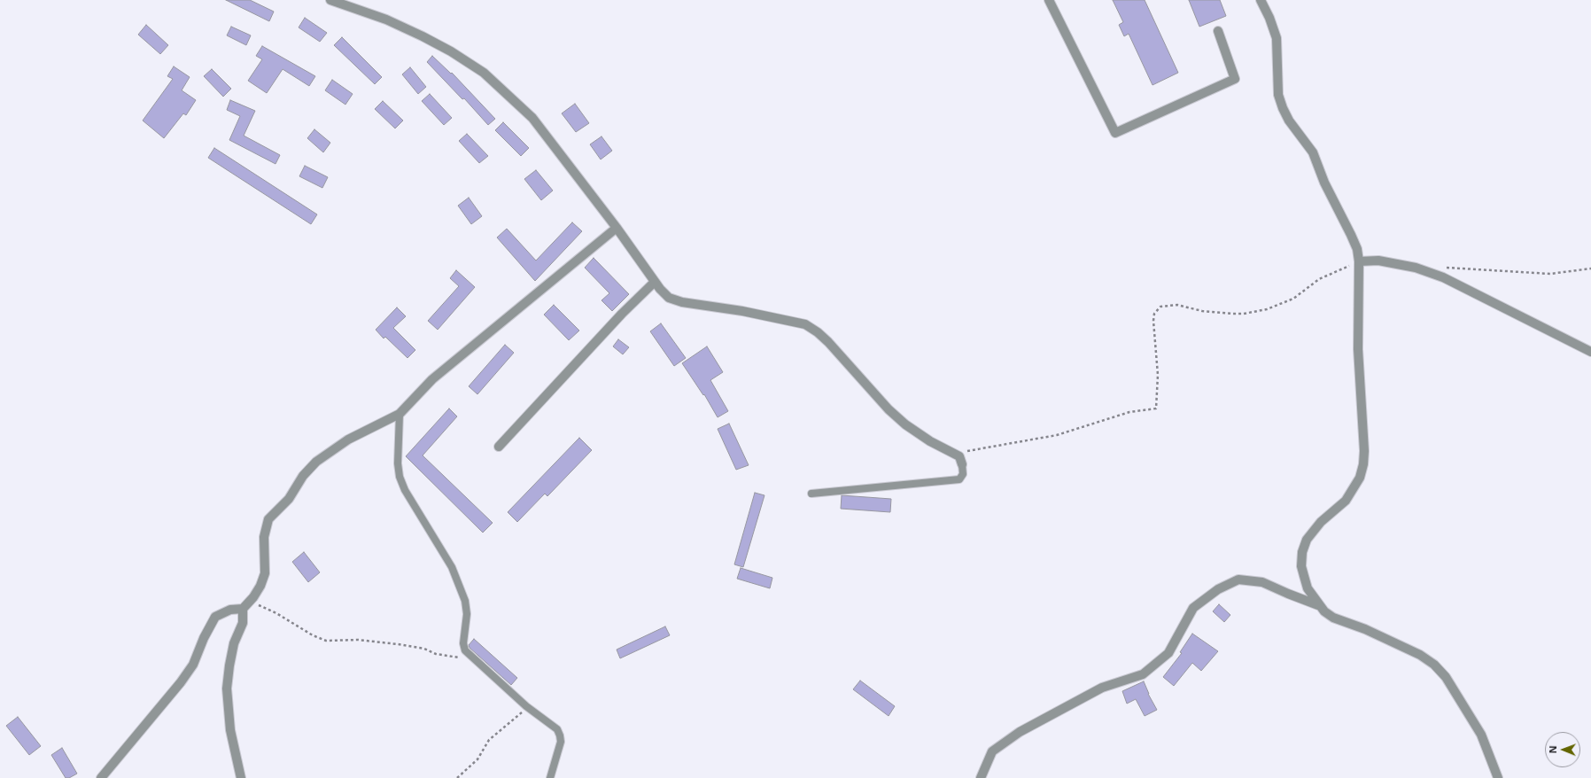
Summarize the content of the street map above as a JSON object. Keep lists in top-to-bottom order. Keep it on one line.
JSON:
{"north":"left"}
